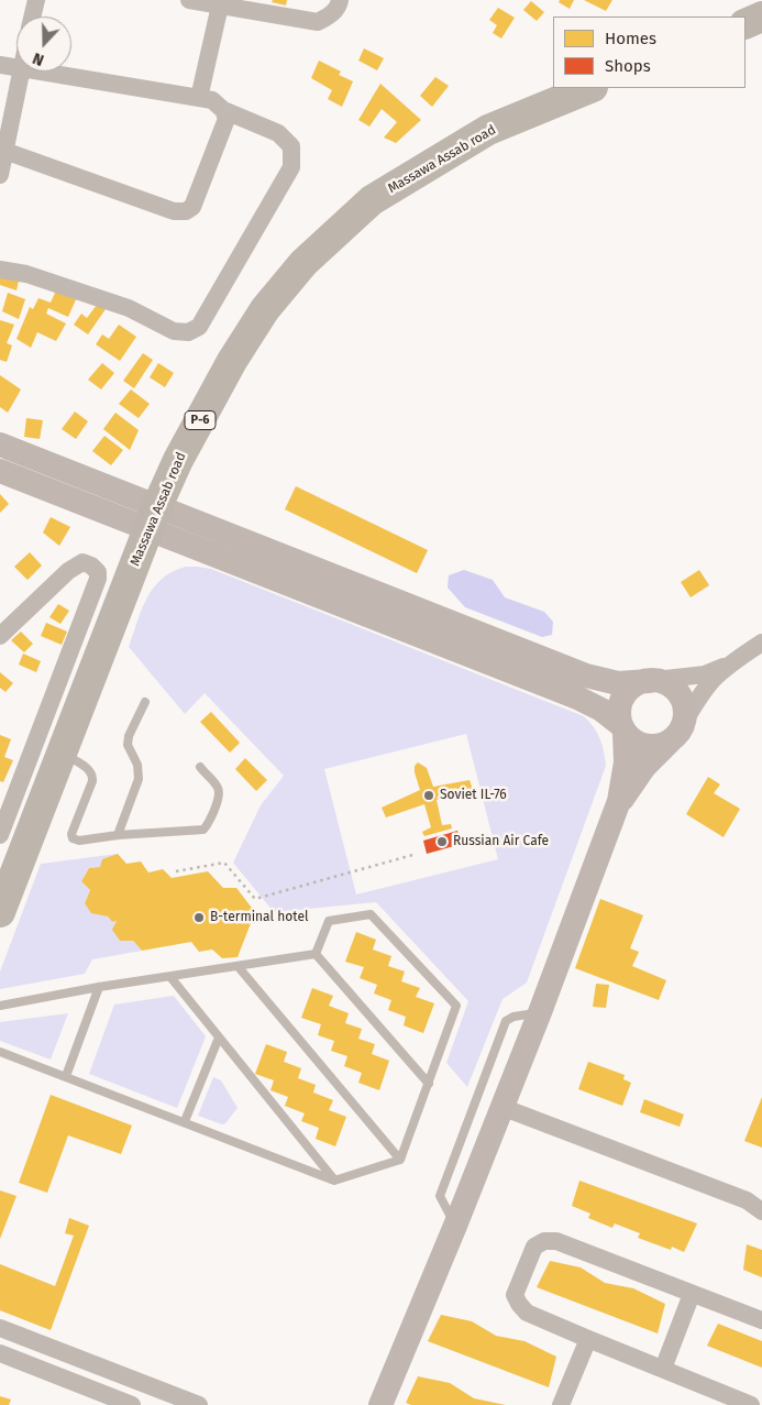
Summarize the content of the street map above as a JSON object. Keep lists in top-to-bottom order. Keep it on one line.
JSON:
{"streets":{"highway":["Massawa Assab road","P-6"]},"places":["Soviet IL-76","Russian Air Cafe","B-terminal hotel"],"legend":["Homes","Shops"],"north":"bottom"}
